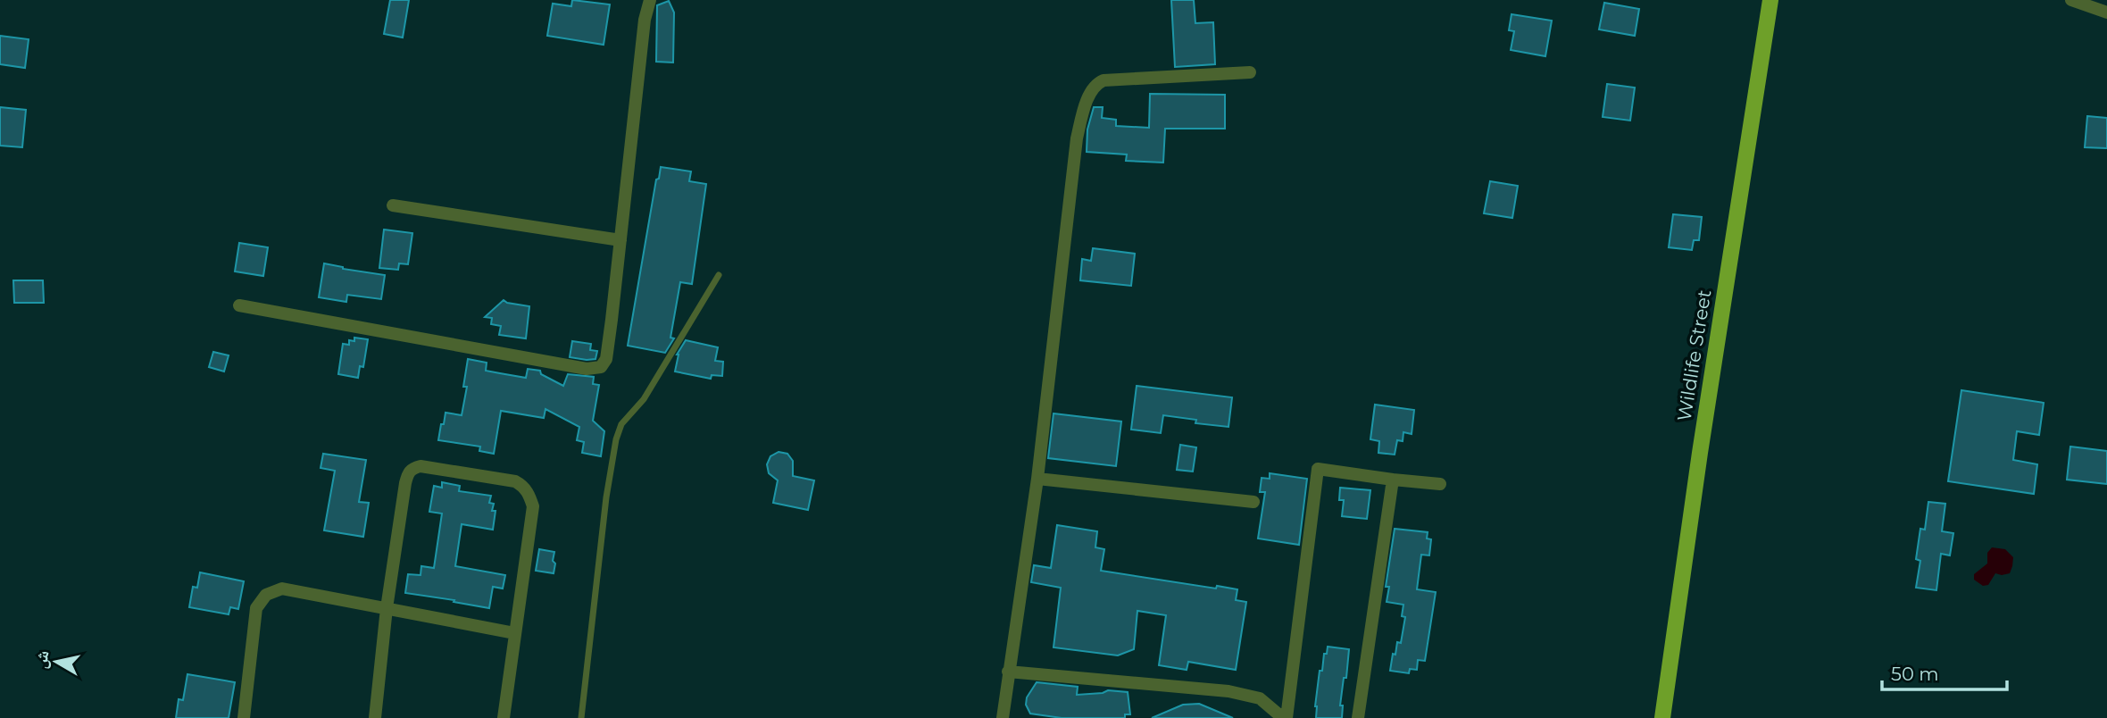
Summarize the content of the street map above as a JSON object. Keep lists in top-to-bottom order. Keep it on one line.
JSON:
{"streets":{"main road":["Wildlife Street"]},"scale_bar":"50 m","north":"left"}
